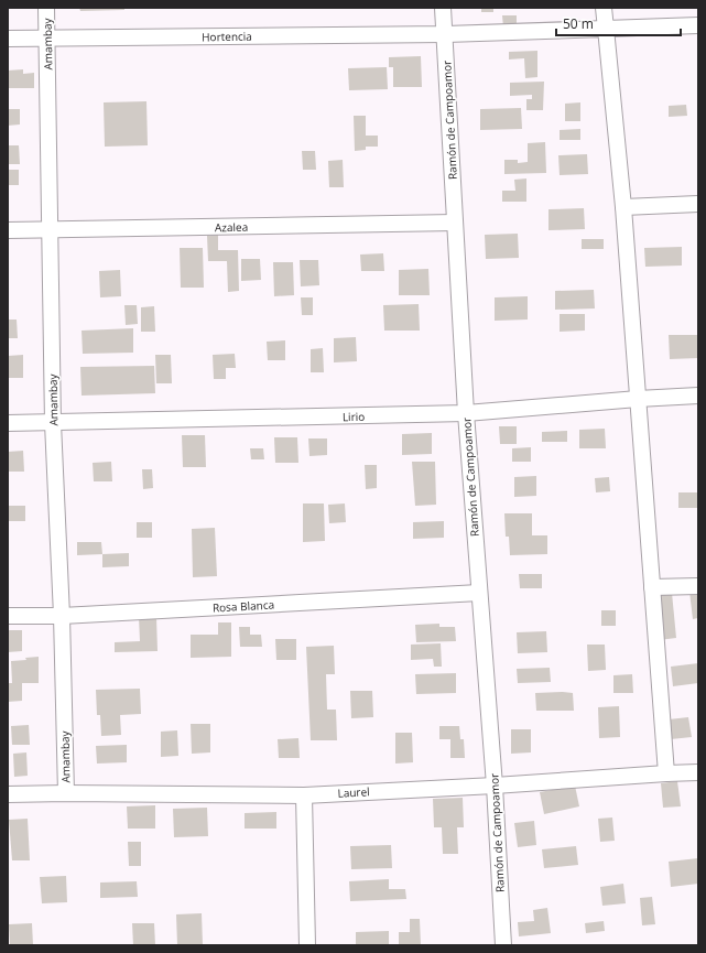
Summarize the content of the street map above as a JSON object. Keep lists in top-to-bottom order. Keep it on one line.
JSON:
{"streets":{"street":["Hortencia","Amambay","Ramón de Campoamor","Azalea","Lirio","Rosa Blanca","Laurel"]},"crossings":[["Hortencia","Amambay"],["Hortencia","Ramón de Campoamor"],["Amambay","Azalea"],["Amambay","Lirio"],["Amambay","Rosa Blanca"],["Amambay","Laurel"],["Ramón de Campoamor","Azalea"],["Ramón de Campoamor","Lirio"],["Ramón de Campoamor","Rosa Blanca"],["Ramón de Campoamor","Laurel"]],"scale_bar":"50 m"}
